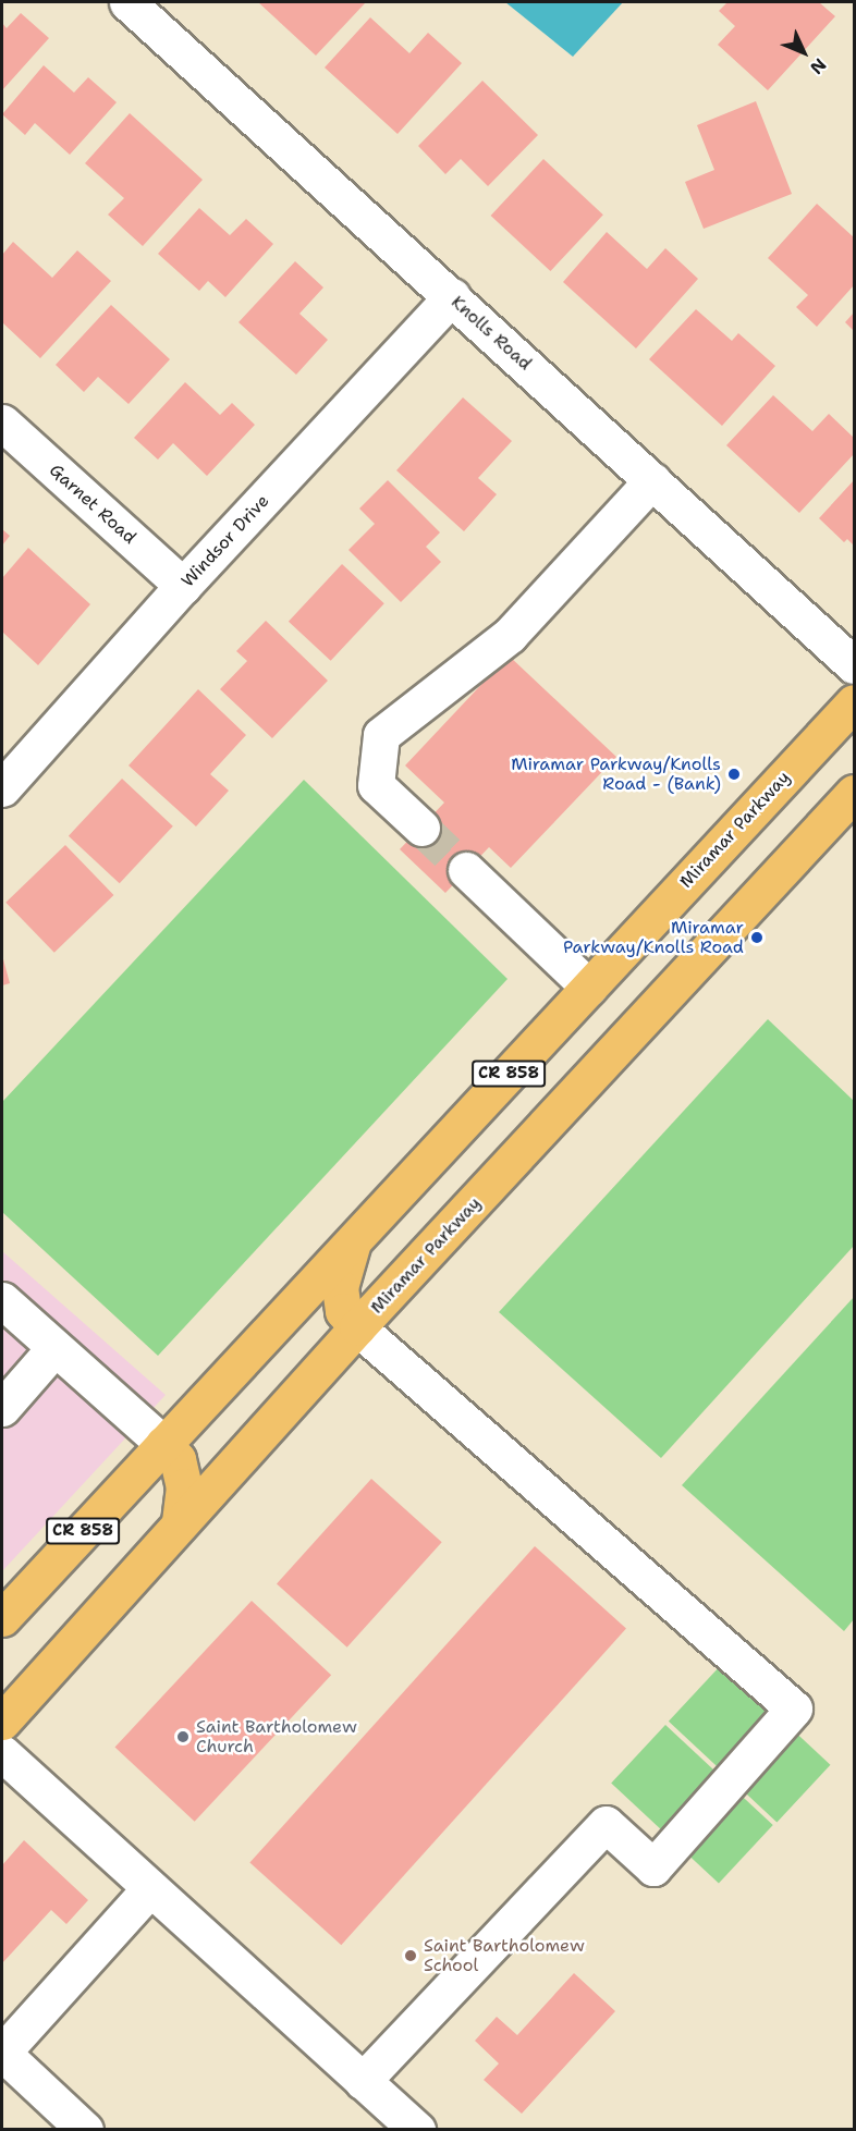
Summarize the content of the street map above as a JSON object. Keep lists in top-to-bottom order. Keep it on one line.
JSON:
{"streets":{"main road":["Miramar Parkway","CR 858"],"street":["Knolls Road","Garnet Road","Windsor Drive"]},"crossings":[["Knolls Road","Windsor Drive"],["Garnet Road","Windsor Drive"]],"places":["Miramar Parkway/Knolls Road - (Bank)","Miramar Parkway/Knolls Road","Saint Bartholomew Church","Saint Bartholomew School"],"north":"bottom right"}
